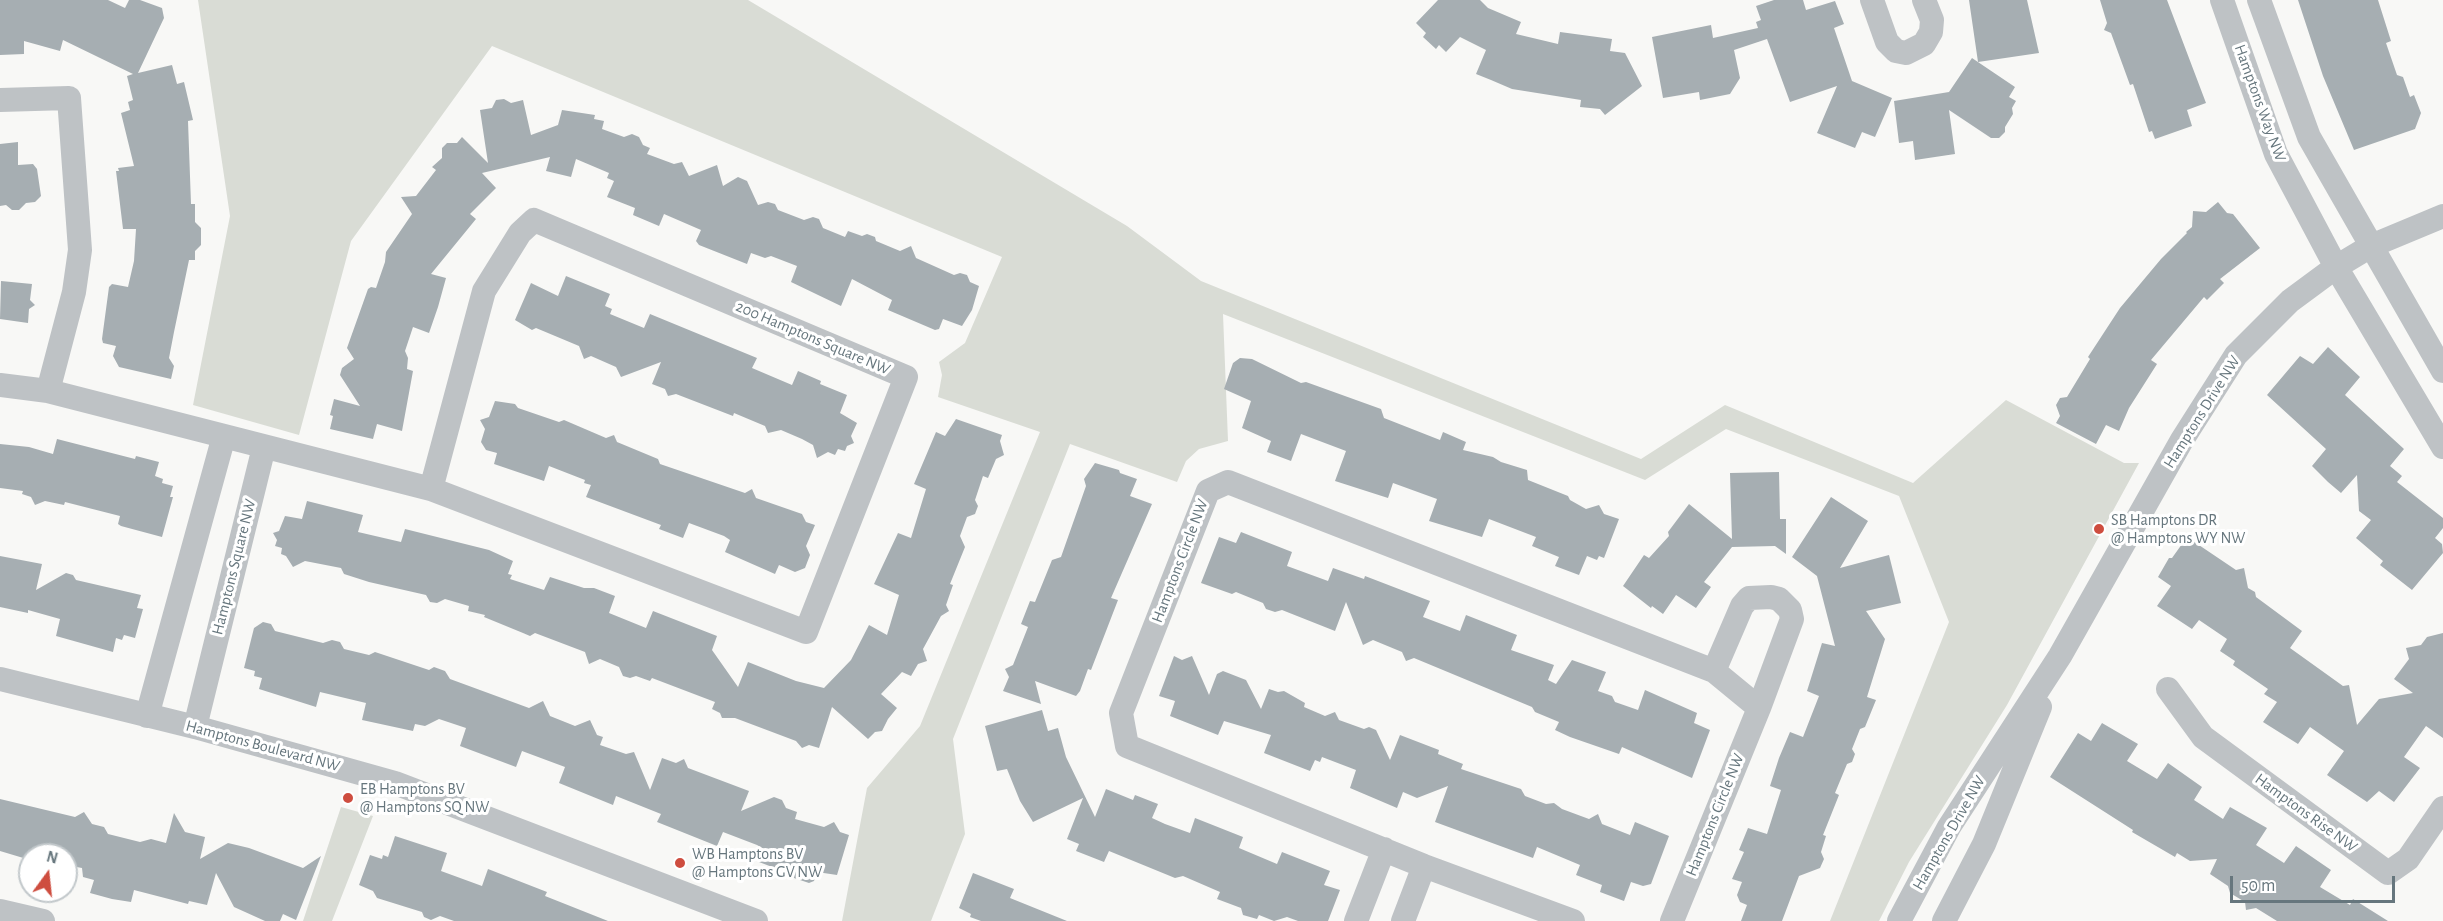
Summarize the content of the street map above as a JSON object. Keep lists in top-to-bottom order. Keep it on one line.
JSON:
{"streets":{"street":["Hamptons Way NW","200 Hamptons Square NW","Hamptons Drive NW","Hamptons Circle NW","Hamptons Square NW","Hamptons Boulevard NW","Hamptons Rise NW"]},"crossings":[["Hamptons Way NW","Hamptons Drive NW"],["200 Hamptons Square NW","Hamptons Square NW"],["Hamptons Square NW","Hamptons Boulevard NW"]],"places":["SB Hamptons DR @ Hamptons WY NW","EB Hamptons BV @ Hamptons SQ NW","WB Hamptons BV @ Hamptons GV NW"],"scale_bar":"50 m","north":"top"}
